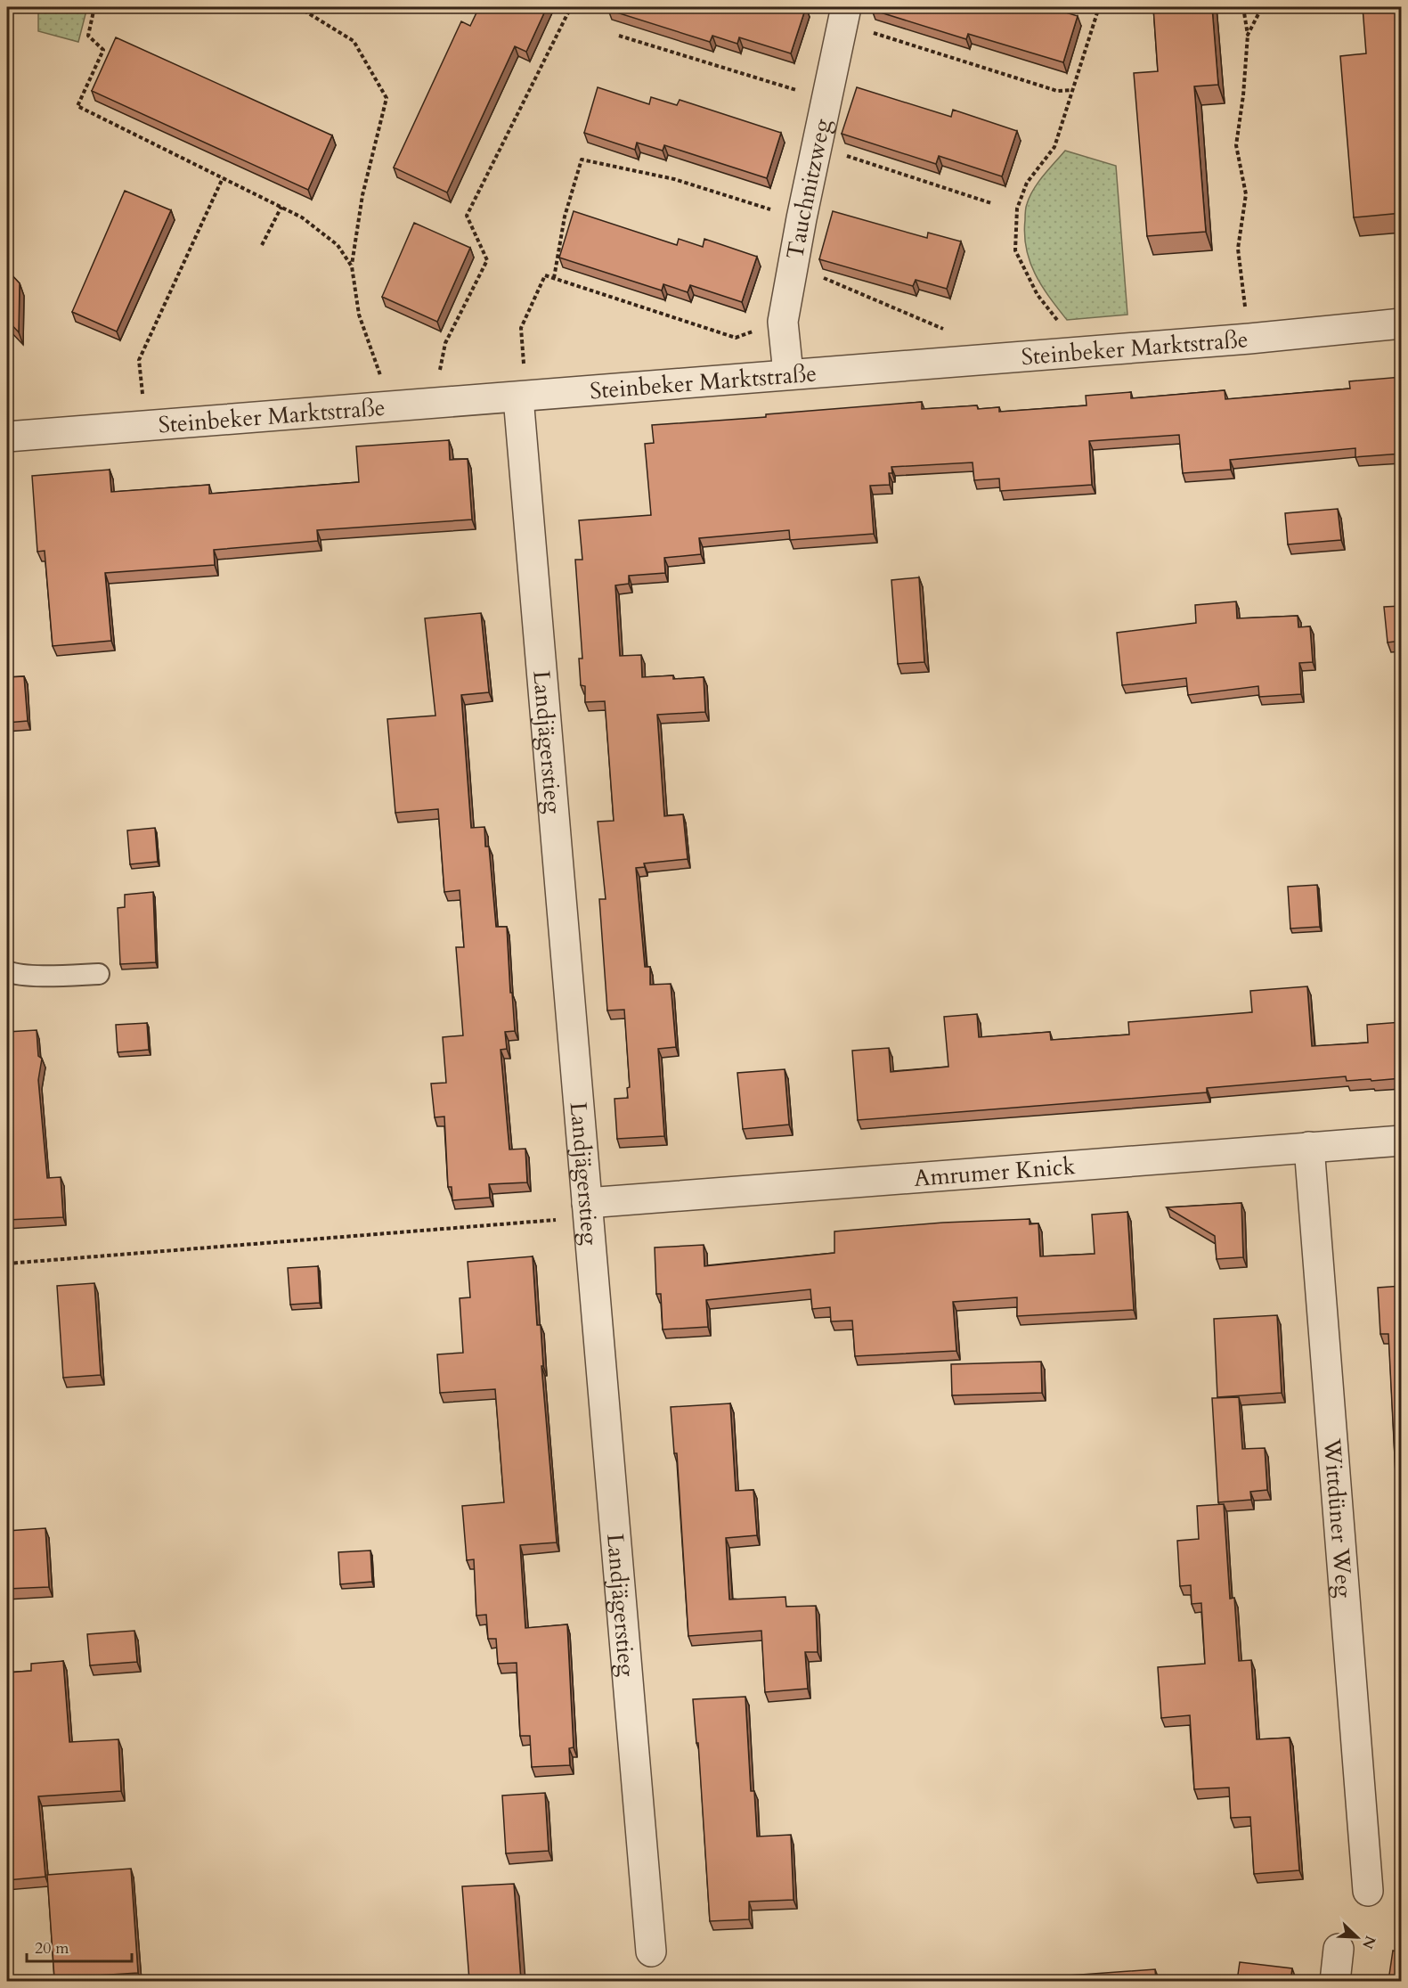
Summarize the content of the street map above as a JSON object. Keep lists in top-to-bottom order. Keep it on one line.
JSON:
{"streets":{"street":["Tauchnitzweg","Steinbeker Marktstraße","Landjägerstieg","Amrumer Knick","Wittdüner Weg"]},"crossings":[["Tauchnitzweg","Steinbeker Marktstraße"],["Steinbeker Marktstraße","Landjägerstieg"],["Landjägerstieg","Amrumer Knick"],["Amrumer Knick","Wittdüner Weg"]],"scale_bar":"20 m","north":"bottom right"}
